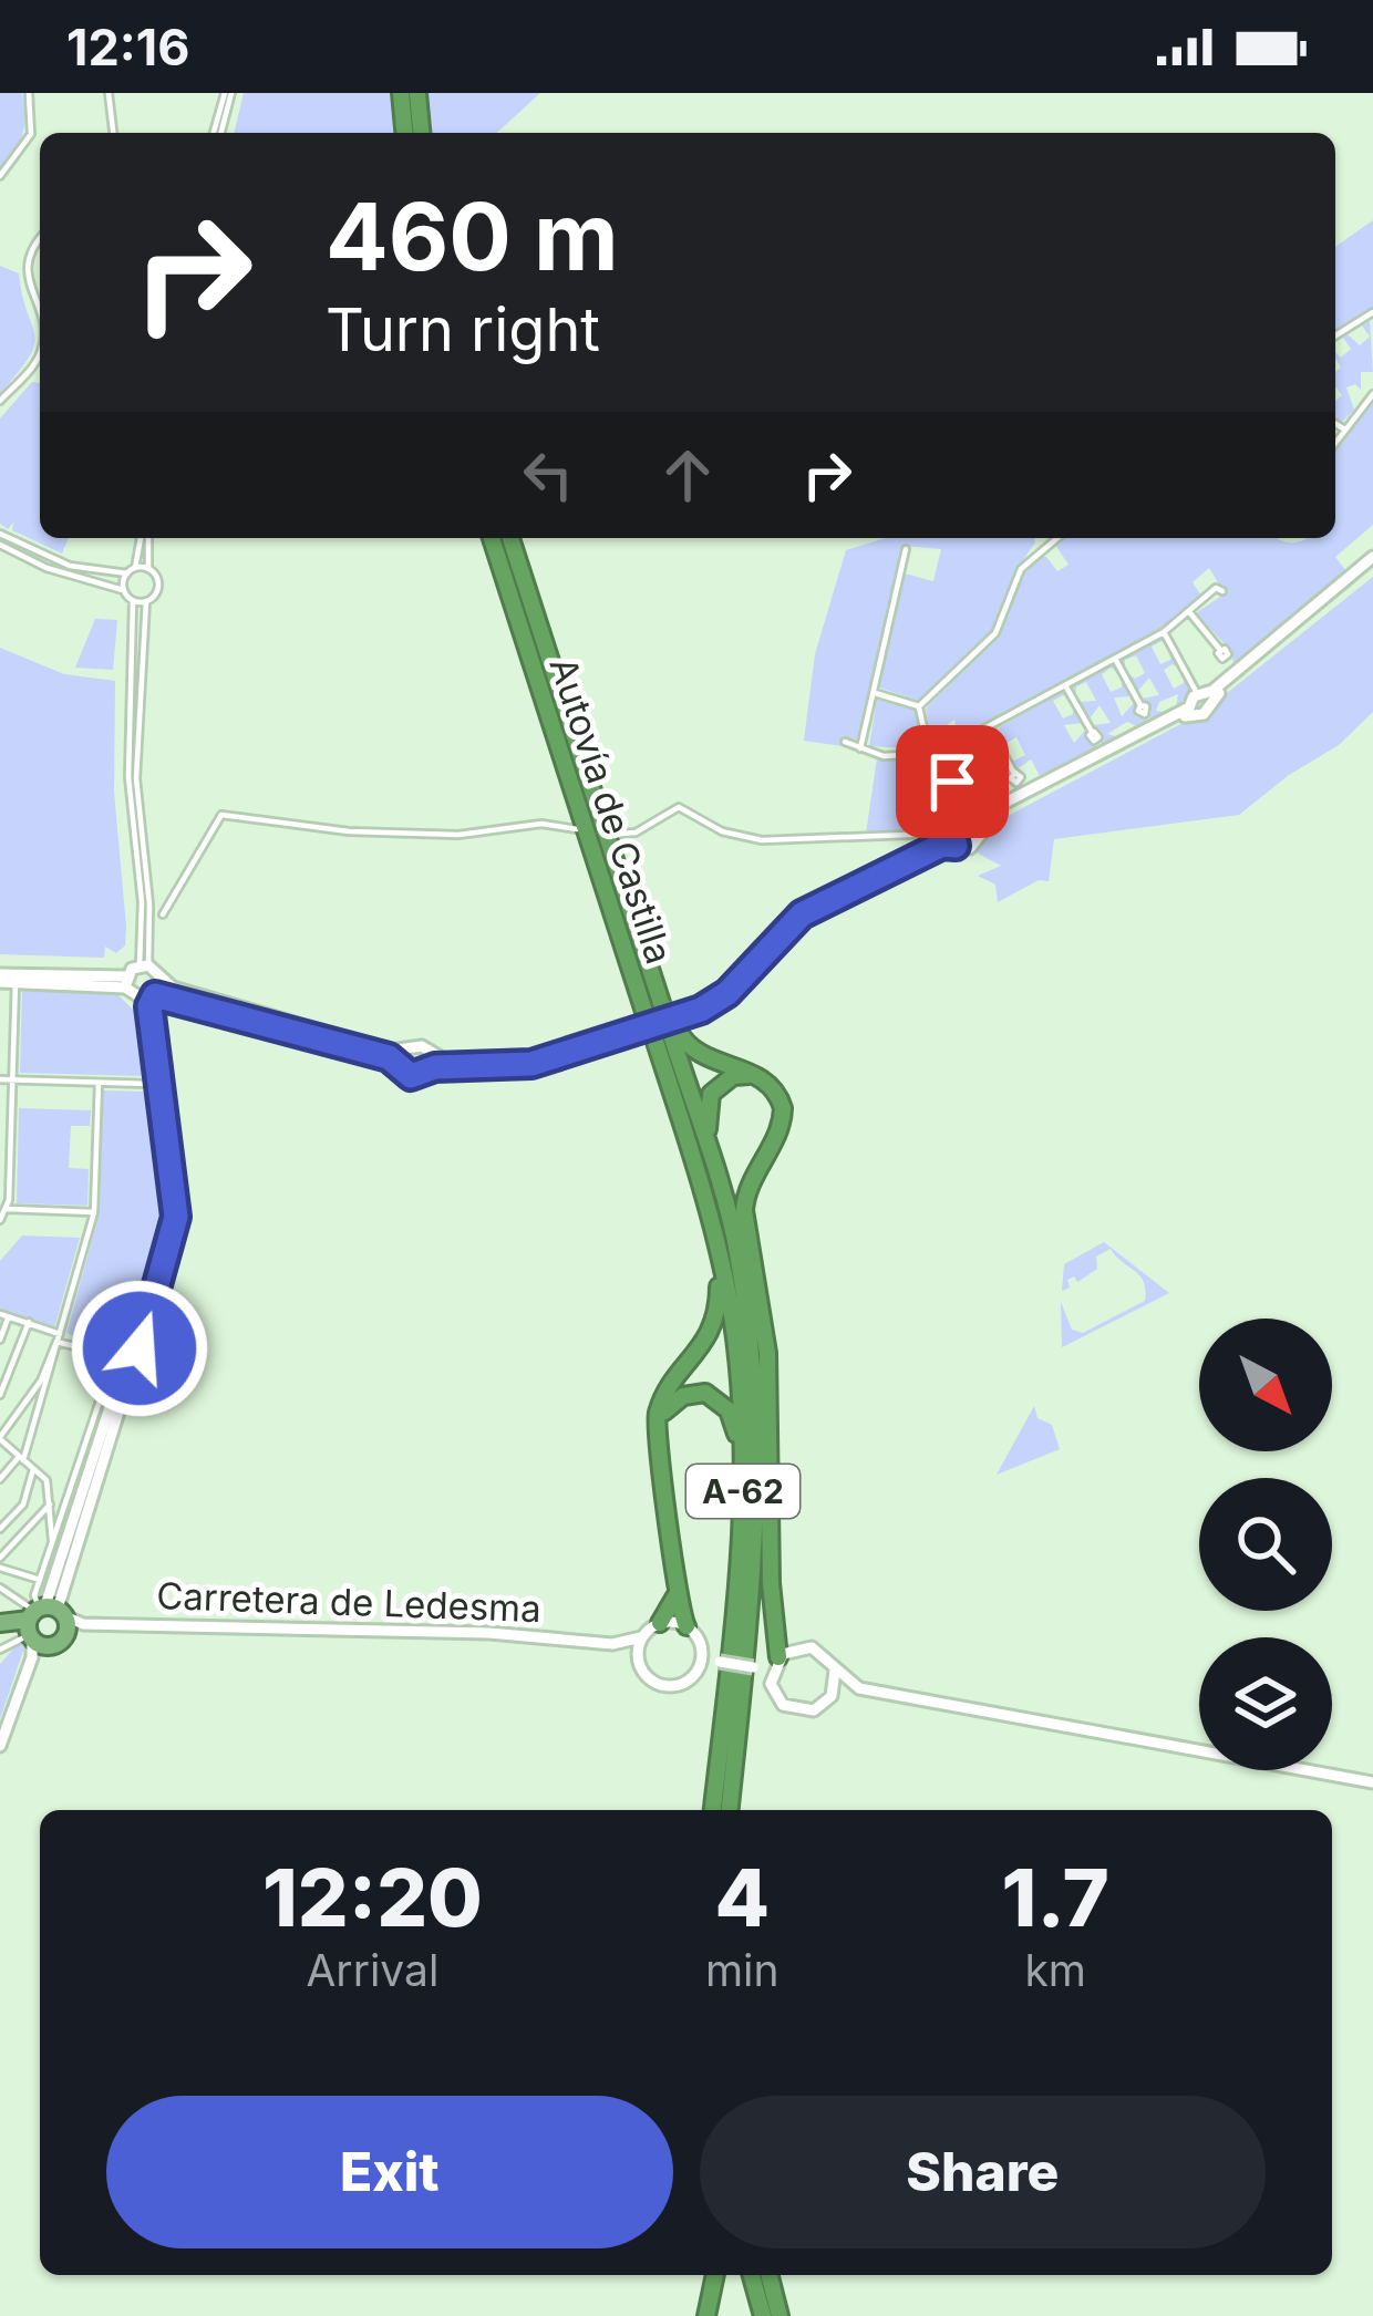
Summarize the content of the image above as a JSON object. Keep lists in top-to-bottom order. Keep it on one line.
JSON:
{"streets":{"highway":["Autovía de Castilla","A-62"],"main road":["Carretera de Ledesma"]},"north":"bottom right","page":{"status":"12:16","turn":["460 m","Turn right"],"eta":["12:20","Arrival","4","min","1.7","km"],"buttons":["Exit","Share"]}}
